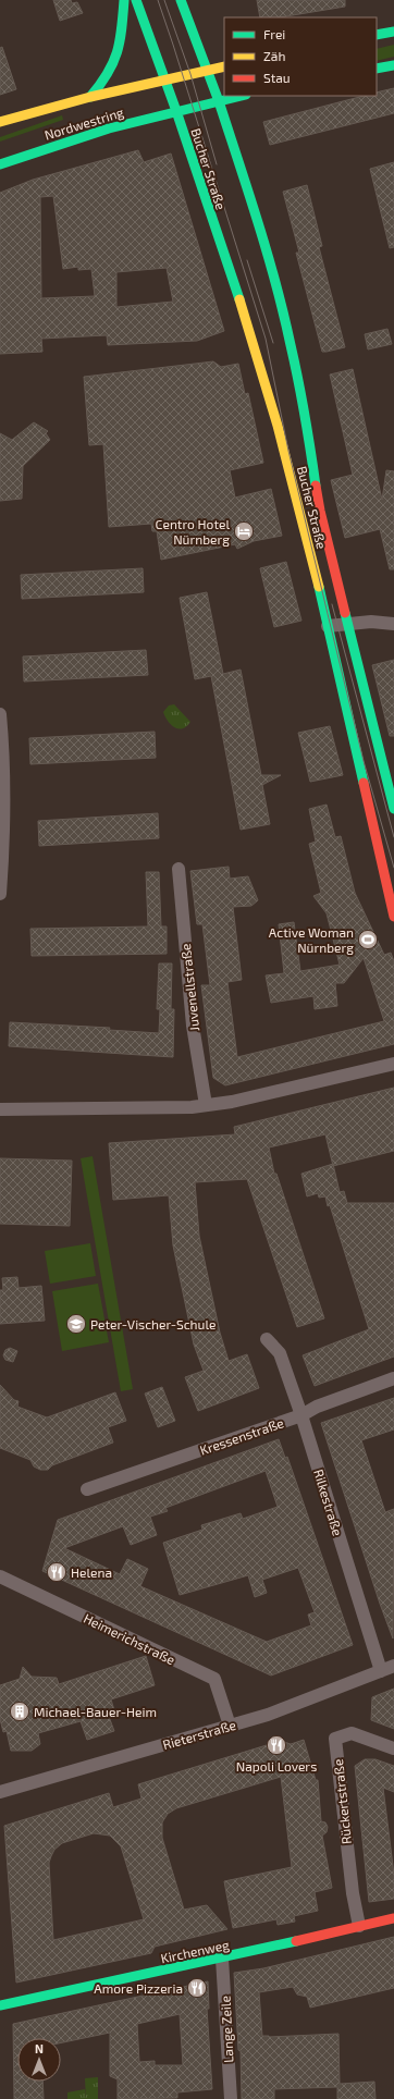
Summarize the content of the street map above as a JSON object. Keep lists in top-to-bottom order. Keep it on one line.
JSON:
{"streets":{"main road":["Nordwestring","Bucher Straße","Kirchenweg"],"street":["Juvenellstraße","Kressenstraße","Rilkestraße","Heimerichstraße","Rieterstraße","Rückertstraße","Lange Zeile"]},"crossings":[["Nordwestring","Bucher Straße"],["Kressenstraße","Rilkestraße"],["Rilkestraße","Rieterstraße"],["Heimerichstraße","Rieterstraße"],["Rückertstraße","Kirchenweg"],["Kirchenweg","Lange Zeile"]],"places":{"hotel":["Centro Hotel Nürnberg"],"sports":["Active Woman Nürnberg"],"school or university":["Peter-Vischer-Schule"],"restaurant":["Helena","Napoli Lovers","Amore Pizzeria"],"building":["Michael-Bauer-Heim"]},"legend":["Frei","Zäh","Stau"],"north":"top"}
